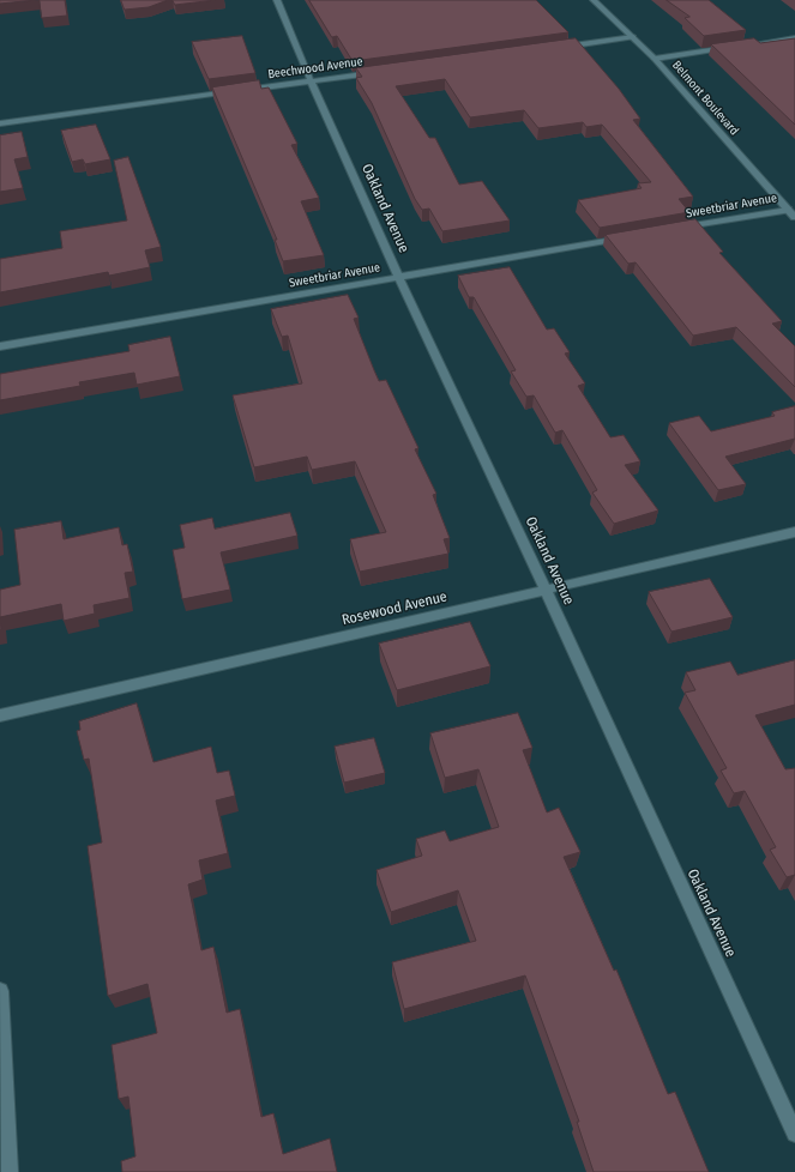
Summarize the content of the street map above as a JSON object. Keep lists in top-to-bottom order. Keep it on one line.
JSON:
{"streets":{"street":["Beechwood Avenue","Belmont Boulevard","Sweetbriar Avenue","Oakland Avenue","Rosewood Avenue"]},"crossings":[["Beechwood Avenue","Oakland Avenue"],["Belmont Boulevard","Sweetbriar Avenue"],["Sweetbriar Avenue","Oakland Avenue"],["Oakland Avenue","Rosewood Avenue"]]}
